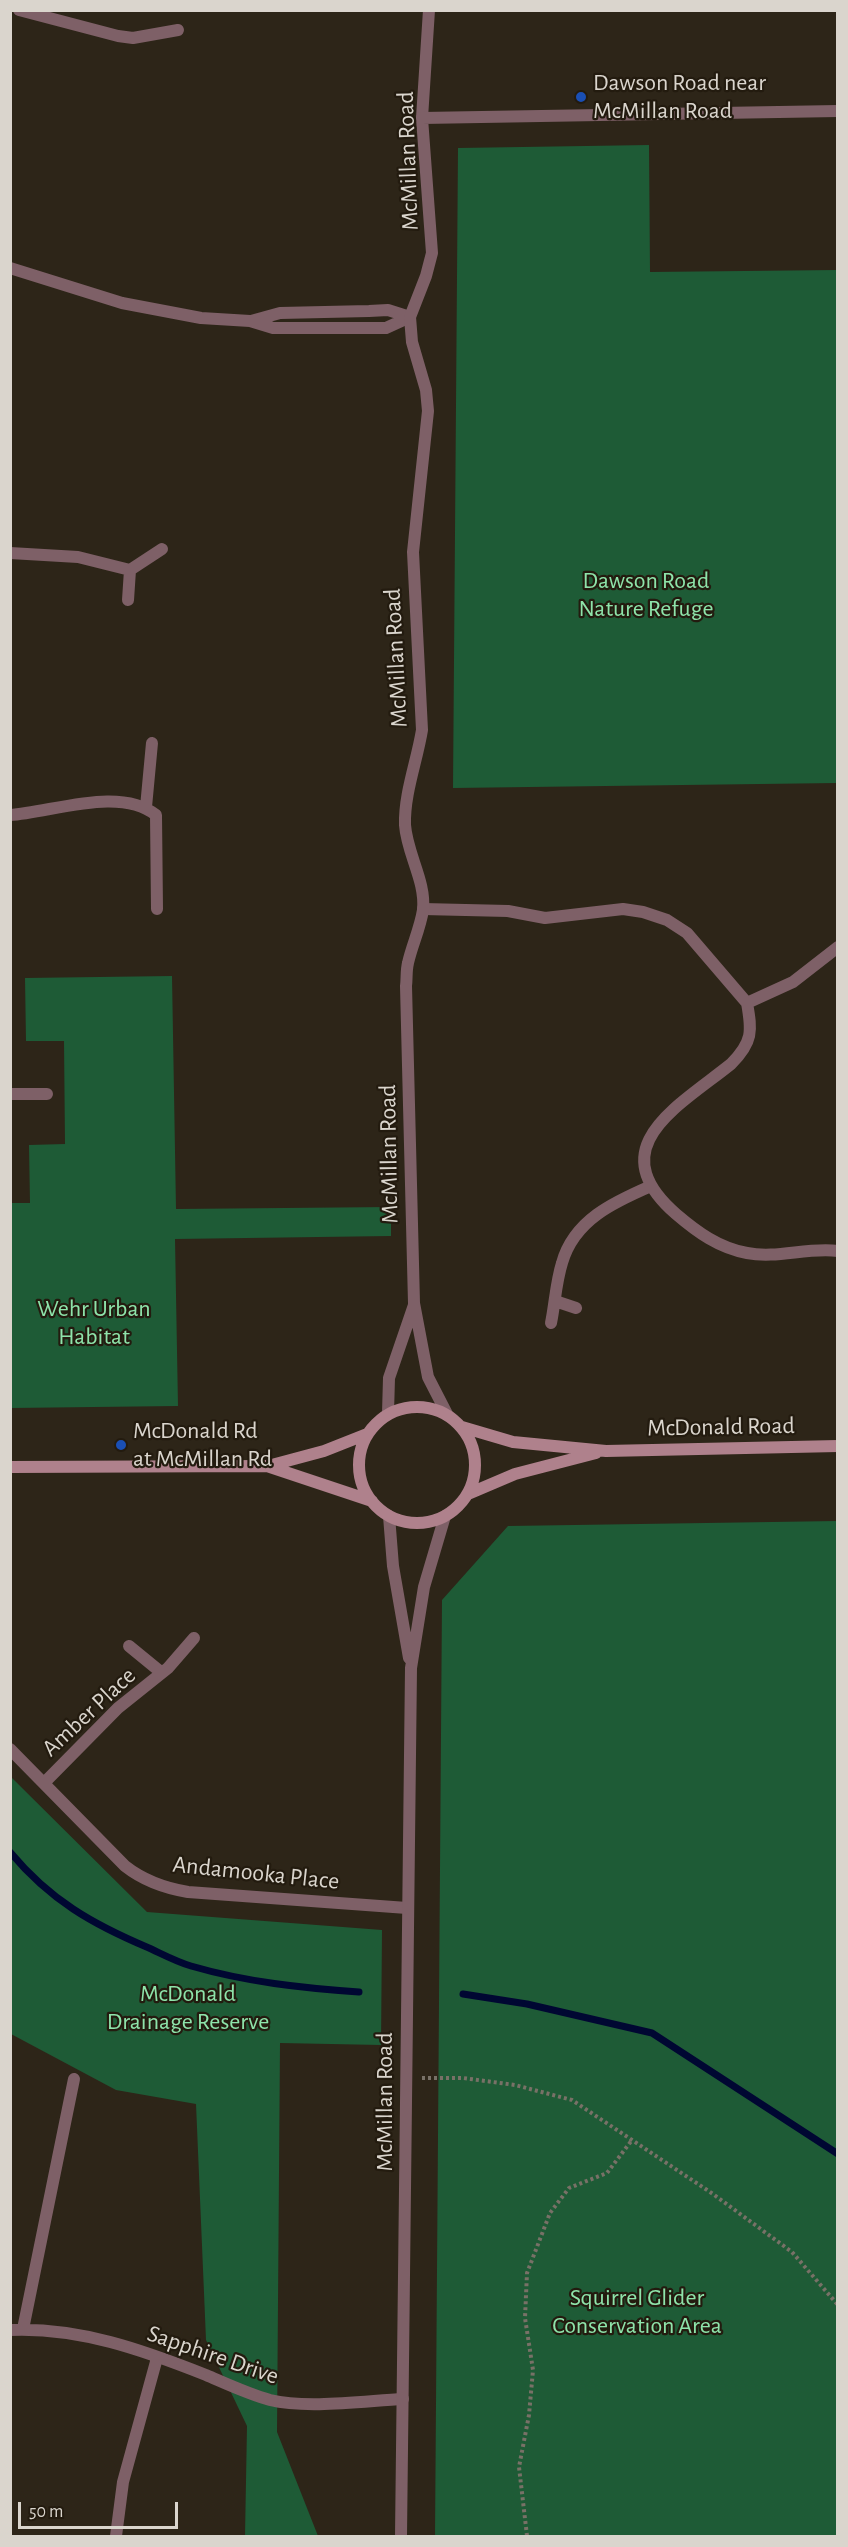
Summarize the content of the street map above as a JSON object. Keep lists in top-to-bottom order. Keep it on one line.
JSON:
{"streets":{"main road":["McDonald Road"],"street":["McMillan Road","Amber Place","Andamooka Place","Sapphire Drive"]},"crossings":[["McMillan Road","McDonald Road"],["McMillan Road","Andamooka Place"],["McMillan Road","Sapphire Drive"],["Amber Place","Andamooka Place"]],"parks":["Dawson Road Nature Refuge","Wehr Urban Habitat","McDonald Drainage Reserve","Squirrel Glider Conservation Area"],"places":["Dawson Road near McMillan Road","McDonald Rd at McMillan Rd"],"scale_bar":"50 m"}
